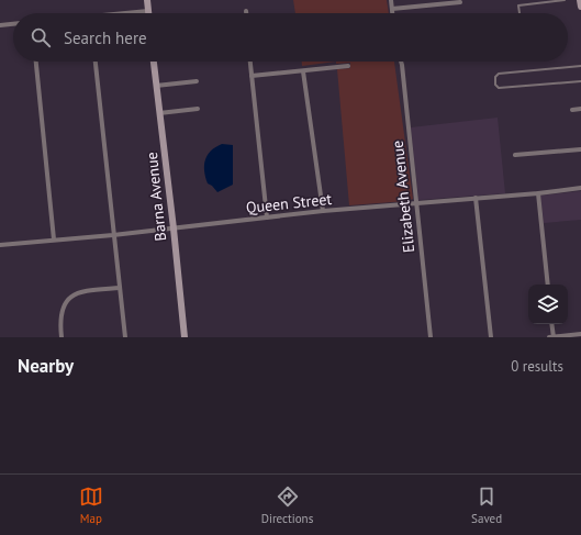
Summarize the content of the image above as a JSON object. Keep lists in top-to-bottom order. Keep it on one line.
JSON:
{"streets":{"street":["Barna Avenue","Elizabeth Avenue","Queen Street"]},"crossings":[["Barna Avenue","Queen Street"],["Elizabeth Avenue","Queen Street"]],"page":{"search":"Search here","heading":["Nearby","0 results"],"nav":["Map","Directions","Saved"]}}
